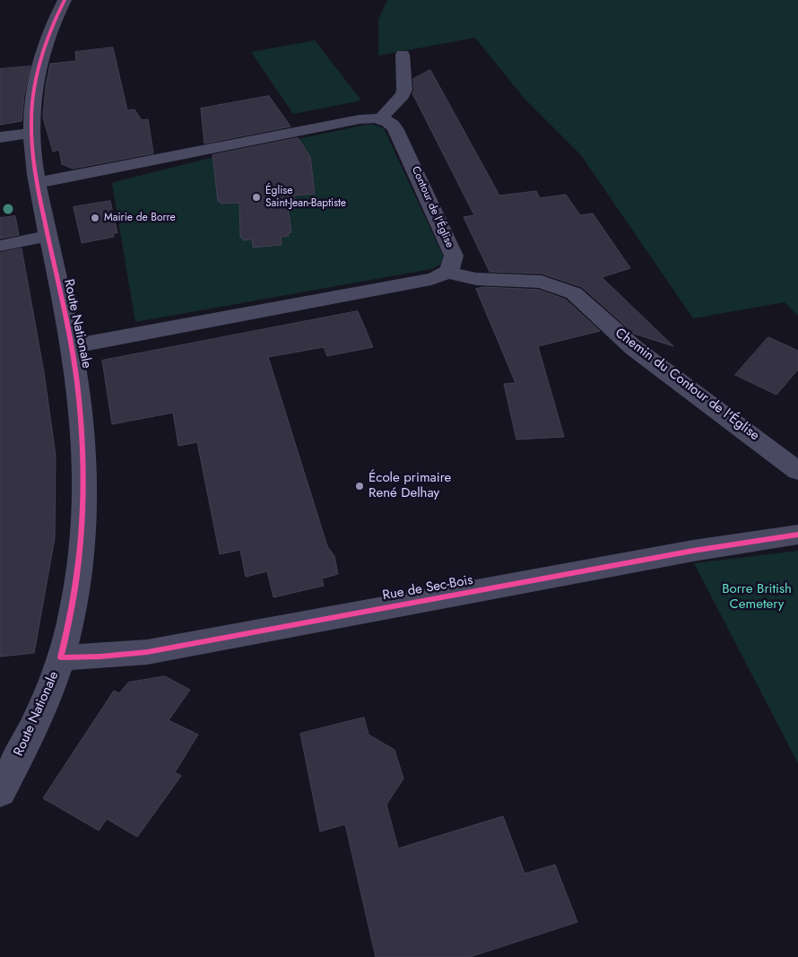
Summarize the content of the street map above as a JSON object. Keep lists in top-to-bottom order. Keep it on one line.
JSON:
{"streets":{"street":["Contour de l'Église","Route Nationale","Chemin du Contour de l'Église","Rue de Sec-Bois"]},"crossings":[["Contour de l'Église","Chemin du Contour de l'Église"],["Route Nationale","Rue de Sec-Bois"]],"parks":["Borre British Cemetery"],"places":["Église Saint-Jean-Baptiste","Mairie de Borre","École primaire René Delhay"]}
